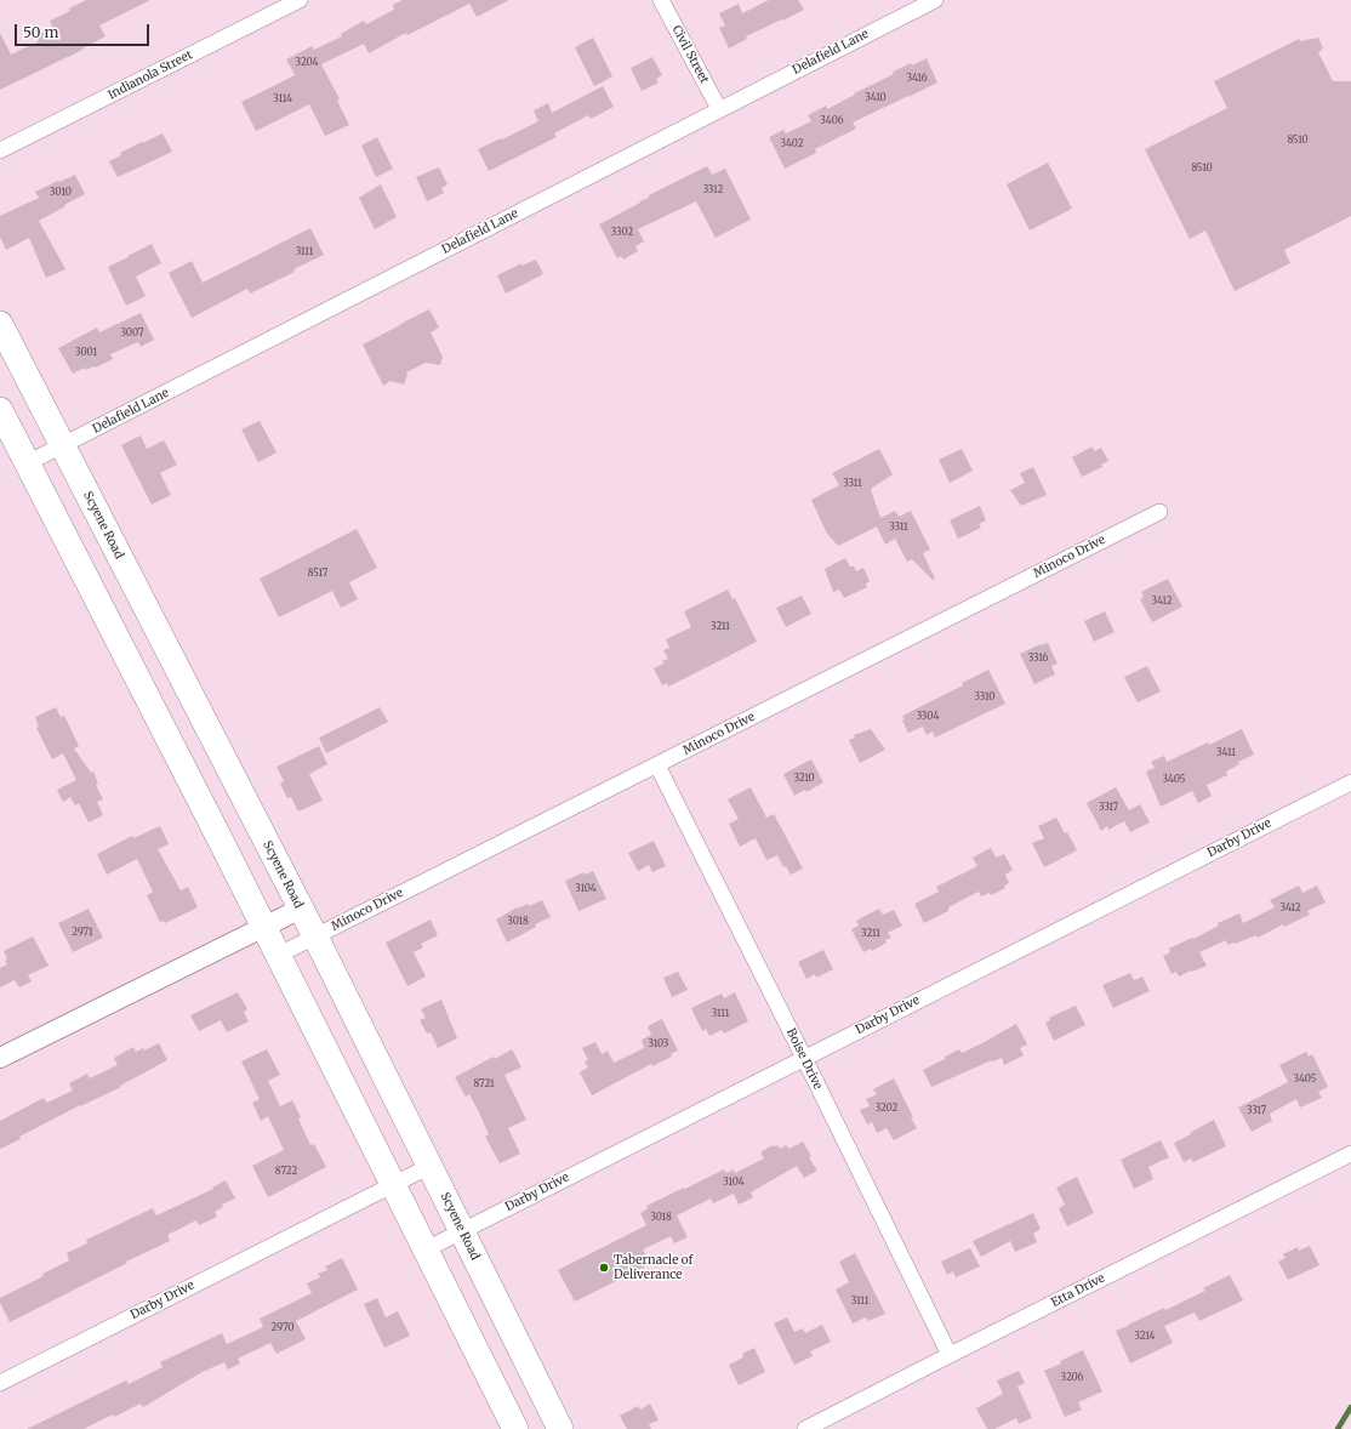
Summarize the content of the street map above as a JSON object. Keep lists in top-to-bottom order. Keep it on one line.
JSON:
{"streets":{"main road":["Scyene Road"],"street":["Delafield Lane","Civil Street","Indianola Street","Minoco Drive","Darby Drive","Boise Drive","Etta Drive"]},"crossings":[["Delafield Lane","Civil Street"],["Delafield Lane","Scyene Road"],["Scyene Road","Minoco Drive"],["Scyene Road","Darby Drive"],["Minoco Drive","Boise Drive"],["Darby Drive","Boise Drive"],["Boise Drive","Etta Drive"]],"places":["Tabernacle of Deliverance"],"house_numbers":["3204","3416","3410","3114","3406","8510","3402","8510","3312","3010","3302","3111","3007","3001","3311","3311","8517","3412","3211","3316","3310","3304","3411","3210","3405","3317","3104","3412","3018","2971","3211","3111","3103","3405","8721","3202","3317","8722","3104","3018","3111","2970","3214","3206"],"scale_bar":"50 m"}
